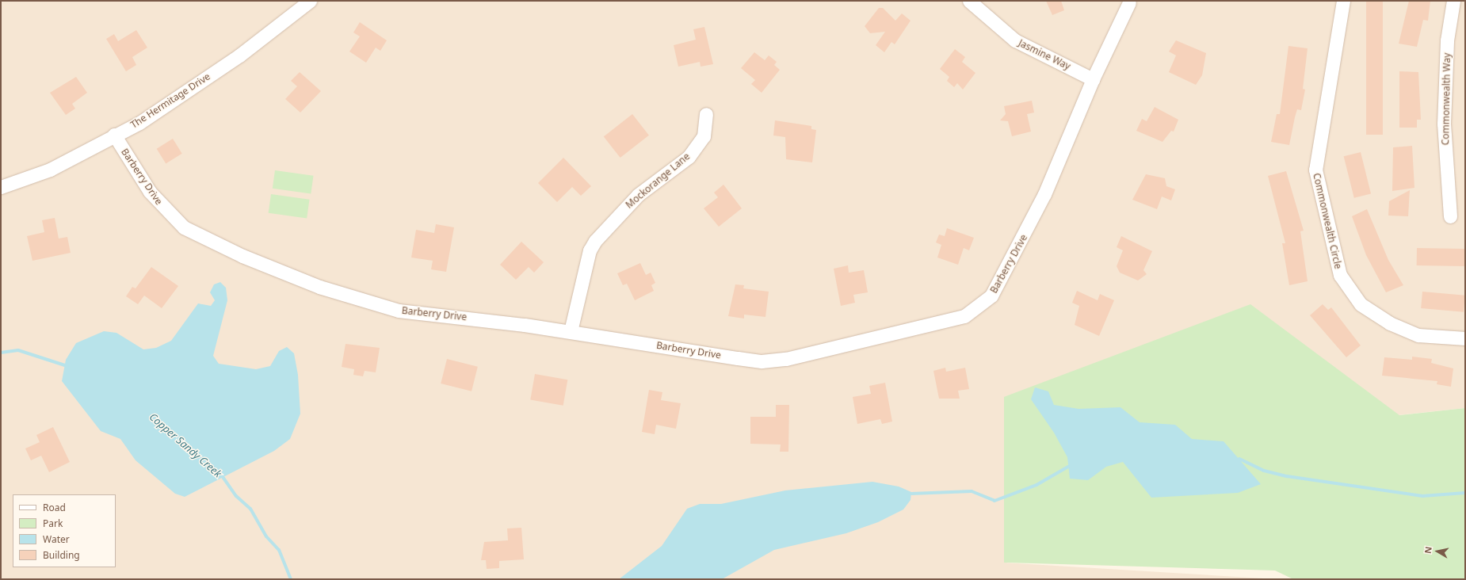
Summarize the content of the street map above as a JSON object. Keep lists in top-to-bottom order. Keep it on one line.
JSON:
{"streets":{"street":["Jasmine Way","Commonwealth Way","The Hermitage Drive","Barberry Drive","Mockorange Lane","Commonwealth Circle"]},"crossings":[["Jasmine Way","Barberry Drive"],["The Hermitage Drive","Barberry Drive"],["Barberry Drive","Mockorange Lane"]],"water":["Copper Sandy Creek"],"legend":["Road","Park","Water","Building"],"north":"left"}
